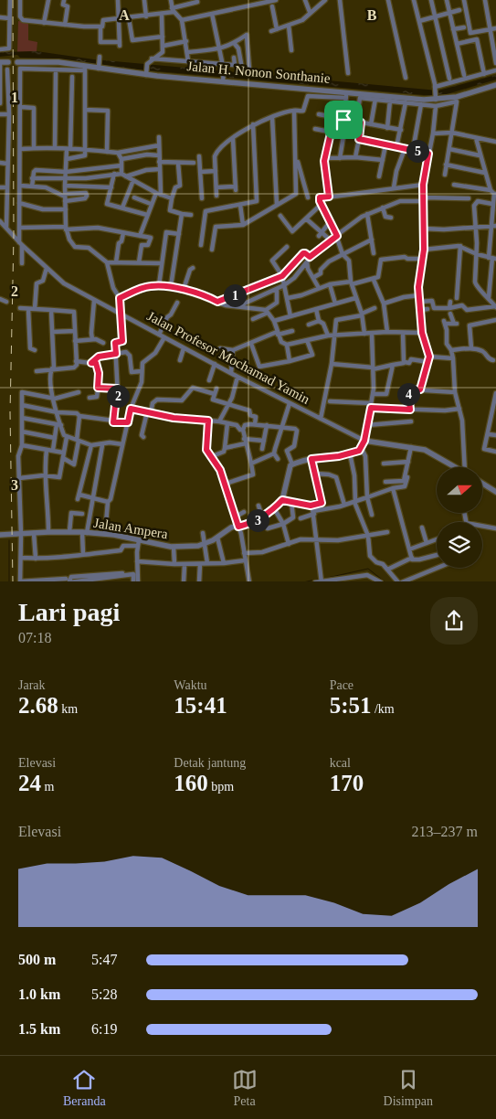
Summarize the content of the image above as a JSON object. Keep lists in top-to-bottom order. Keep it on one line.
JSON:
{"streets":{"street":["Jalan H. Nonon Sonthanie","Jalan Profesor Mochamad Yamin","Jalan Ampera"]},"north":"right","page":{"pins":["5","1","4","2","3"],"heading":["Lari pagi","07:18"],"stats":[["Jarak","2.68 km"],["Waktu","15:41"],["Pace","5:51 /km"],["Elevasi","24 m"],["Detak jantung","160 bpm"],["kcal","170"]],"chart":["Elevasi","213–237 m"],"list":[{"name":"500 m","note":"5:47"},{"name":"1.0 km","note":"5:28"},{"name":"1.5 km","note":"6:19"}],"tabs":["Beranda","Peta","Disimpan"]},"grid":{"columns":["A","B"],"rows":["1","2","3"]}}
